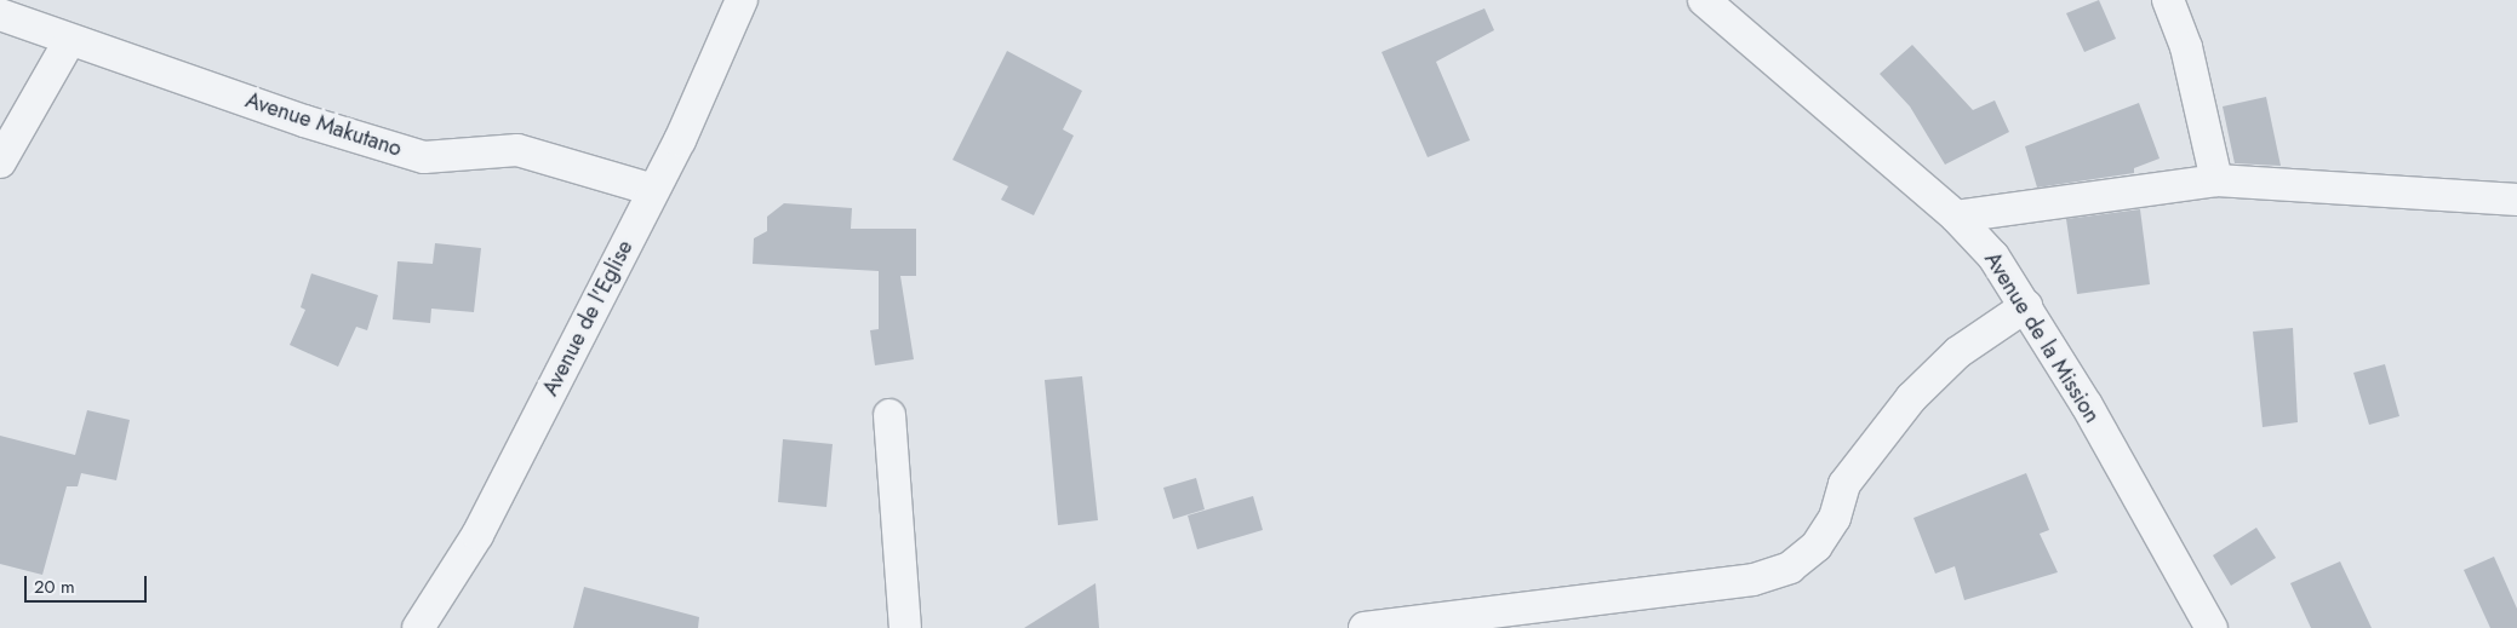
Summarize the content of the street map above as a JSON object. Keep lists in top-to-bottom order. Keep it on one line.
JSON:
{"streets":{"street":["Avenue Makutano","Avenue de l'Eglise","Avenue de la Mission"]},"crossings":[["Avenue Makutano","Avenue de l'Eglise"]],"scale_bar":"20 m"}
